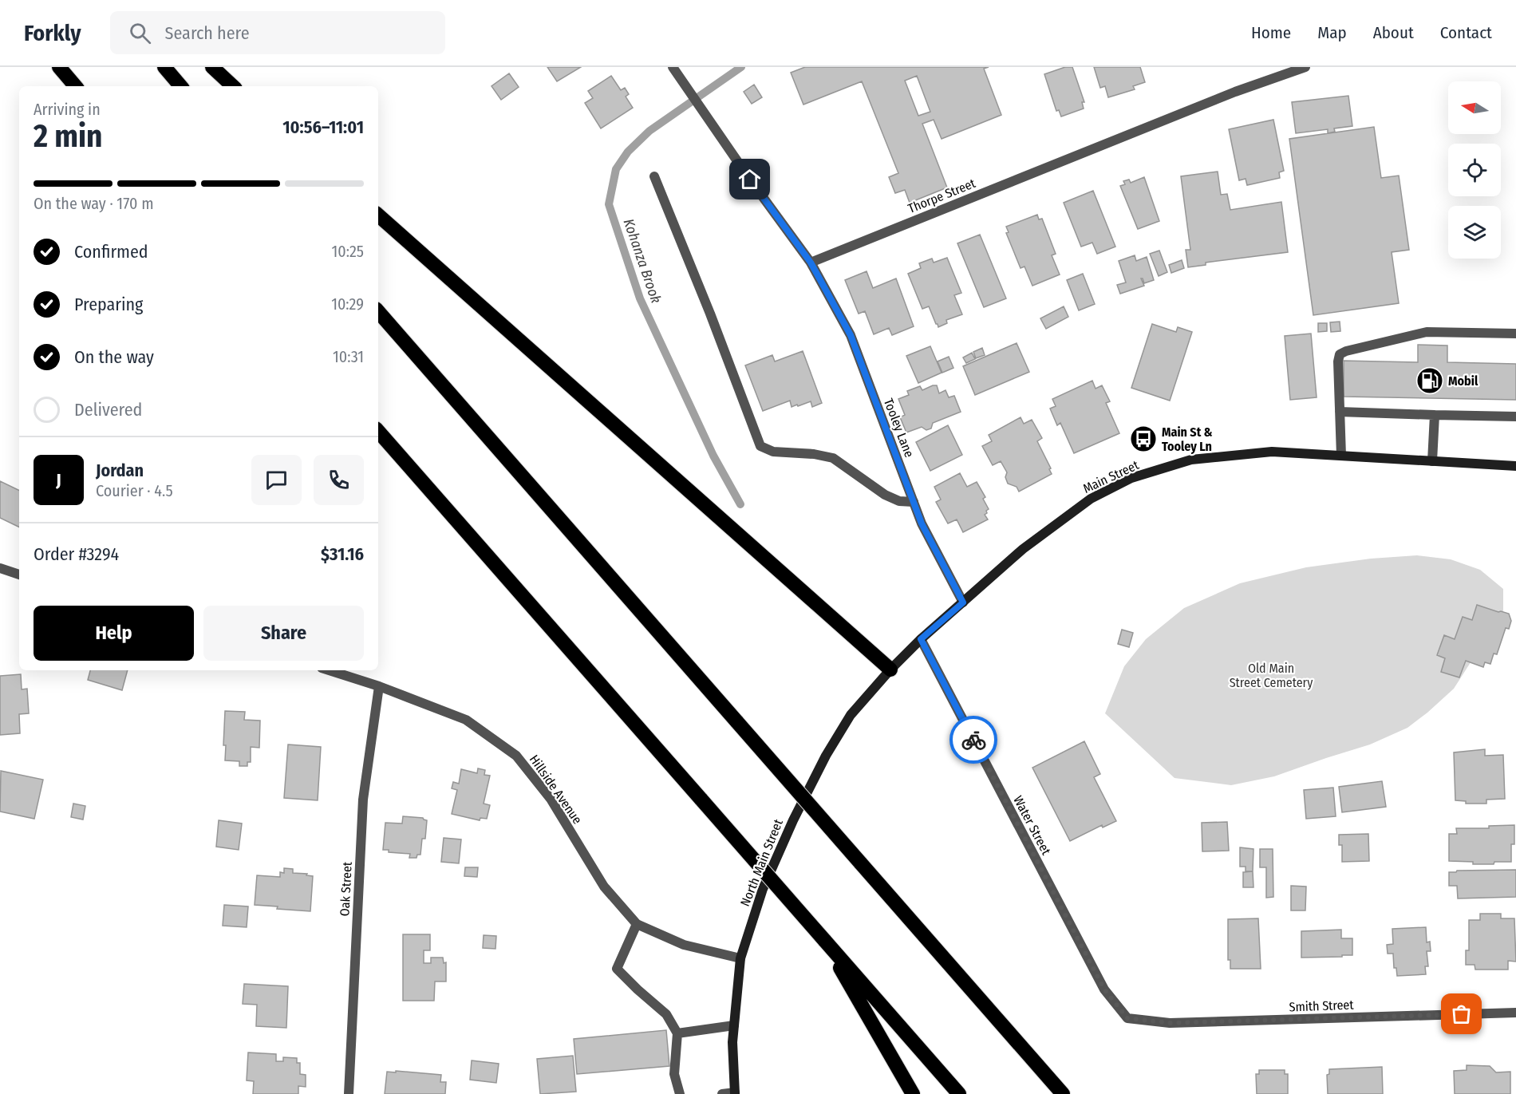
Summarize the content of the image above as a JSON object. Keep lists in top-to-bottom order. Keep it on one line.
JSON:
{"streets":{"main road":["Main Street","North Main Street"],"street":["Thorpe Street","Tooley Lane","Hillside Avenue","Water Street","Oak Street","Smith Street"]},"crossings":[["Thorpe Street","Tooley Lane"],["Tooley Lane","Main Street"],["Main Street","Water Street"],["Main Street","North Main Street"],["Hillside Avenue","North Main Street"],["Hillside Avenue","Oak Street"],["Water Street","Smith Street"]],"water":["Kohanza Brook"],"parks":["Old Main Street Cemetery"],"places":{"fuel station":["Mobil"],"bus stop":["Main St & Tooley Ln"]},"north":"left","page":{"header":"Forkly","search":"Search here","nav":["Home","Map","About","Contact"],"heading":["2 min","Arriving in","10:56–11:01"],"panel":["Jordan","Courier · 4.5","Order #3294","$31.16"],"bar":"On the way · 170 m","list":[["Confirmed","10:25"],["Preparing","10:29"],["On the way","10:31"],"Delivered"],"round":"J","buttons":["Help","Share"]}}
